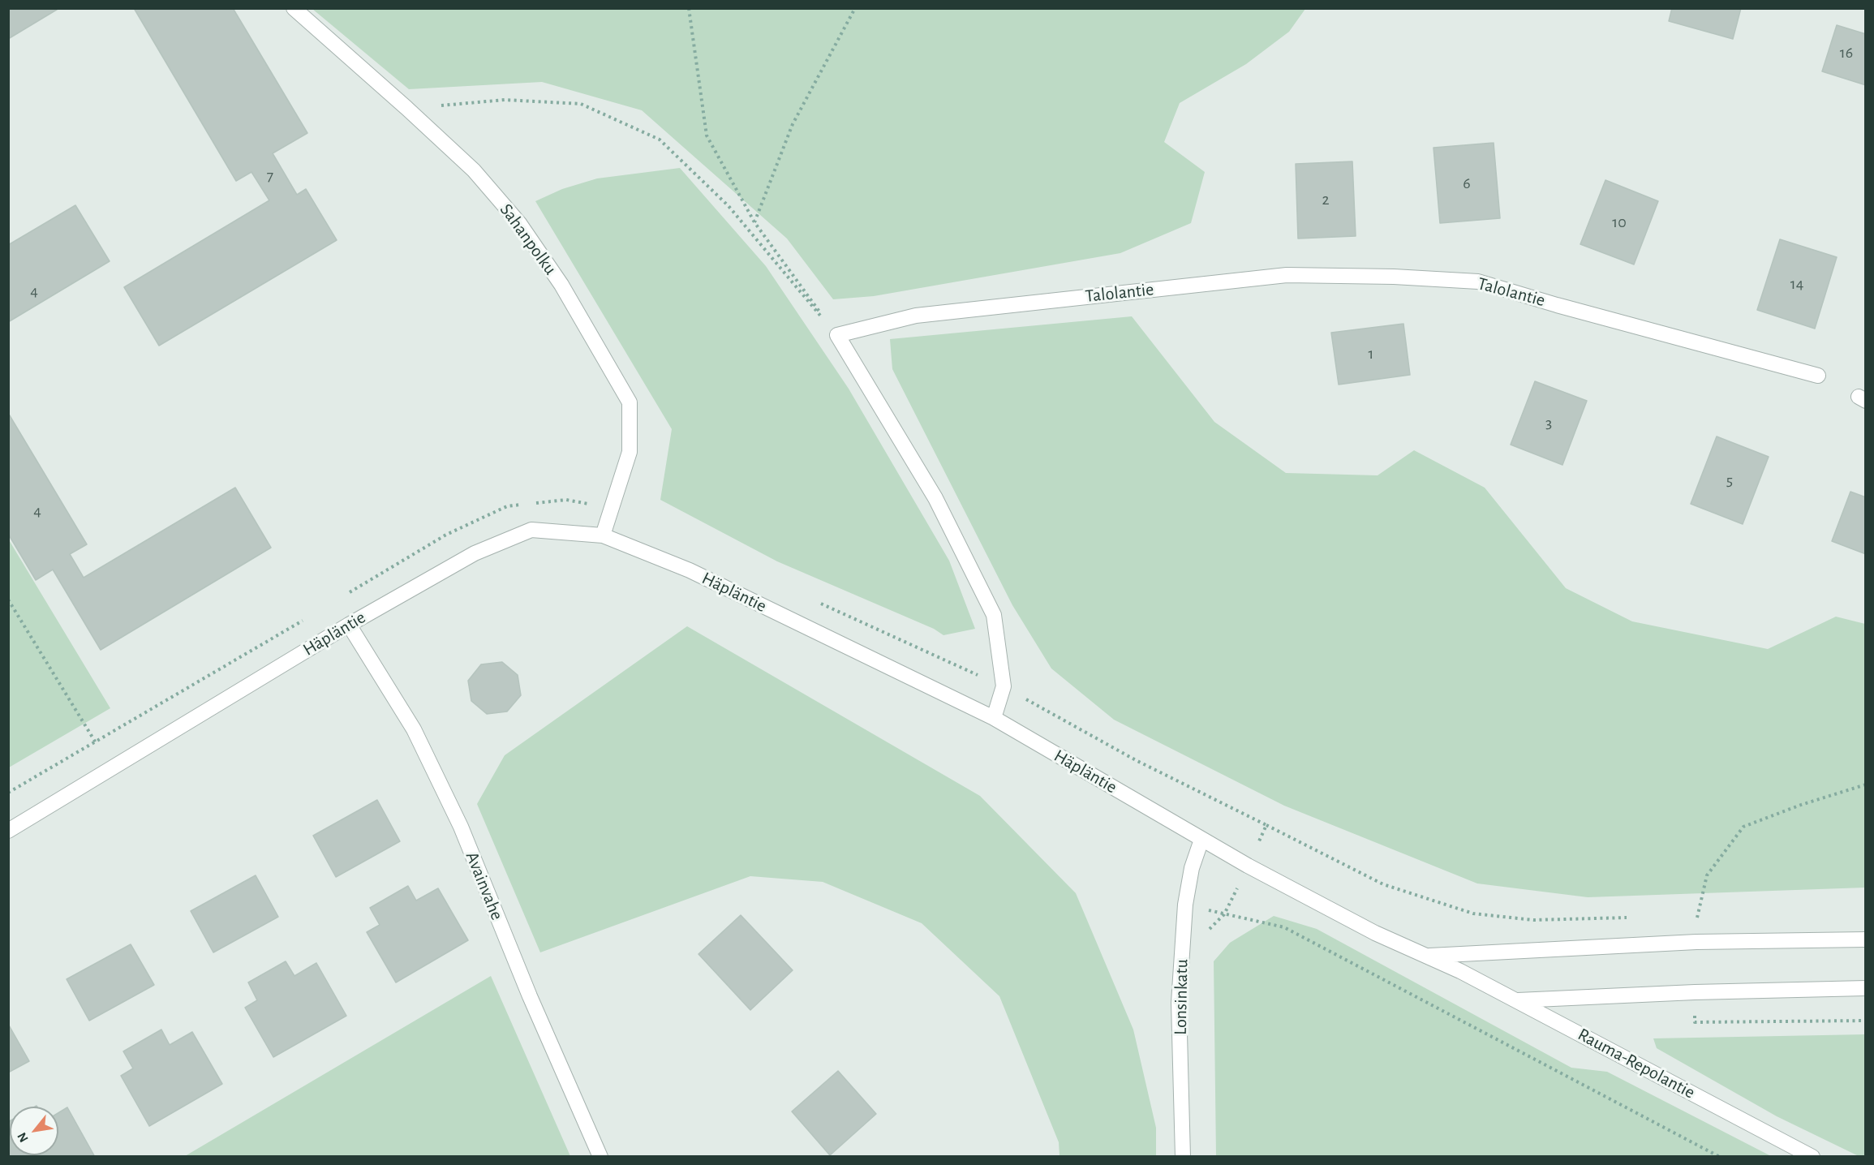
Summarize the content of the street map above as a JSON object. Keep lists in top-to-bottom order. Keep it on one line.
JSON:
{"streets":{"street":["Sahanpolku","Talolantie","Häpläntie","Avainvahe","Lonsinkatu","Rauma-Repolantie"]},"crossings":[["Sahanpolku","Häpläntie"],["Häpläntie","Avainvahe"],["Häpläntie","Lonsinkatu"],["Häpläntie","Rauma-Repolantie"]],"house_numbers":["16","7","6","2","10","14","4","1","3","5","4"],"north":"bottom left"}
